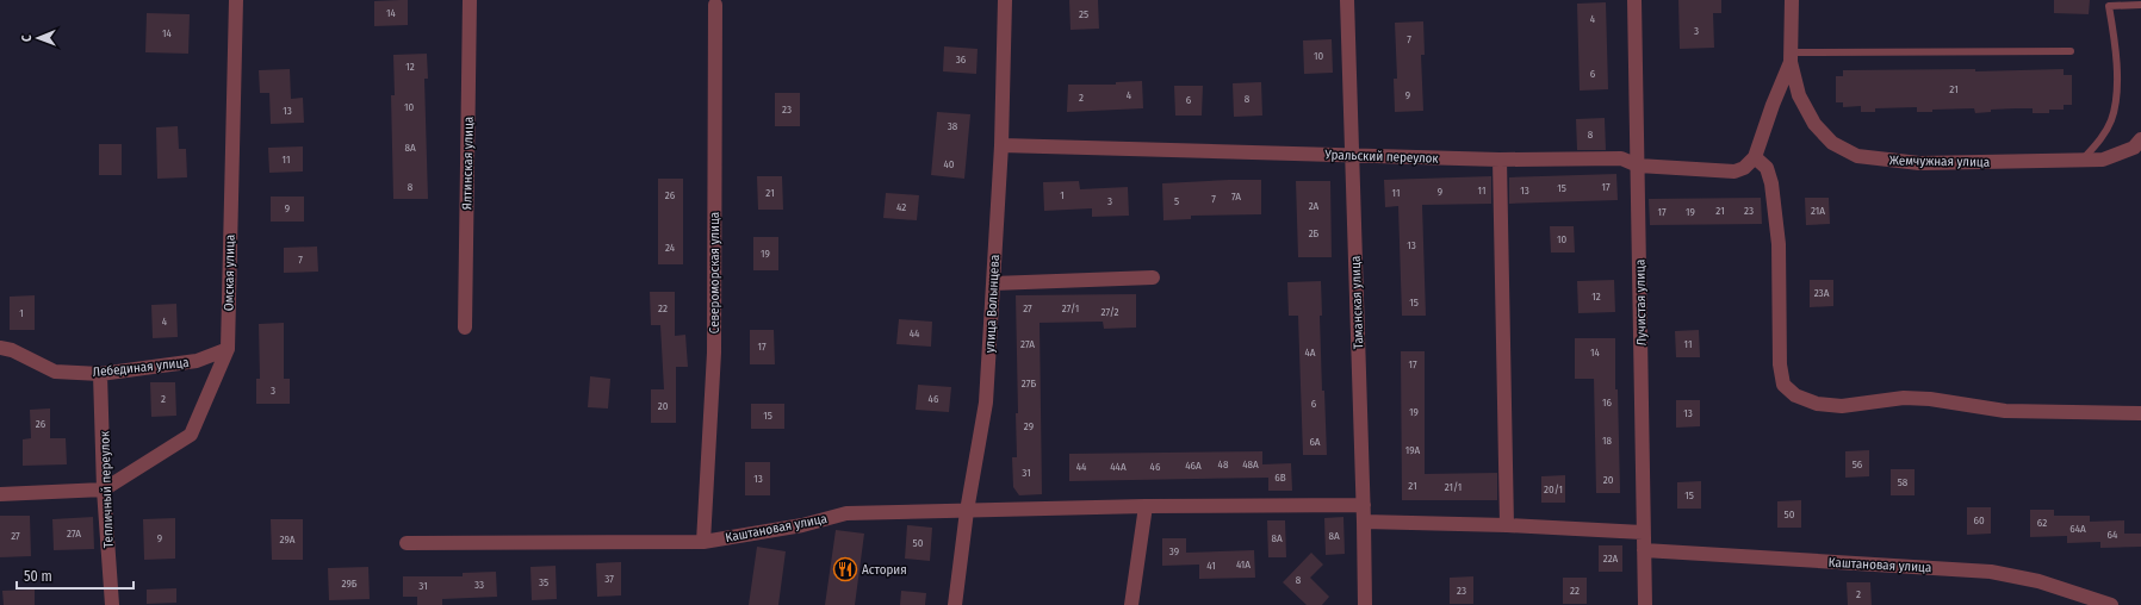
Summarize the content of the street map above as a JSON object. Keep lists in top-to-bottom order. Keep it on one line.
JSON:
{"streets":{"street":["Уральский переулок","Жемчужная улица","Ялтинская улица","Омская улица","Североморская улица","Таманская улица","Лучистая улица","улица Волынцева","Лебединая улица","Тепличный переулок","Каштановая улица"]},"crossings":[["Уральский переулок","Таманская улица"],["Уральский переулок","Лучистая улица"],["Уральский переулок","улица Волынцева"],["Омская улица","Лебединая улица"],["Омская улица","Тепличный переулок"],["Североморская улица","Каштановая улица"],["Таманская улица","Каштановая улица"],["Лучистая улица","Каштановая улица"],["улица Волынцева","Каштановая улица"],["Лебединая улица","Тепличный переулок"]],"places":{"restaurant":["Астория"]},"house_numbers":["14","25","4","3","14","7","10","36","12","6","21","4","9","2","8","6","10","23","13","38","8","8А","11","40","8","17","15","11","13","9","21","11","26","1","7А","7","3","5","2А","42","9","21","23","21А","17","19","2Б","10","13","24","19","7","23А","12","15","22","27","27/1","27/2","1","4","44","27А","11","17","4А","14","17","27Б","3","2","46","16","6","20","19","13","15","26","29","18","6А","19А","48","48А","56","46А","44","44А","46","31","6В","13","20","58","21","21/1","20/1","15","50","60","62","64А","27А","64","27","8А","9","8А","29А","50","39","22А","41А","41","37","8","35","29Б","33","31","23","22","2"],"scale_bar":"50 m","north":"left"}
